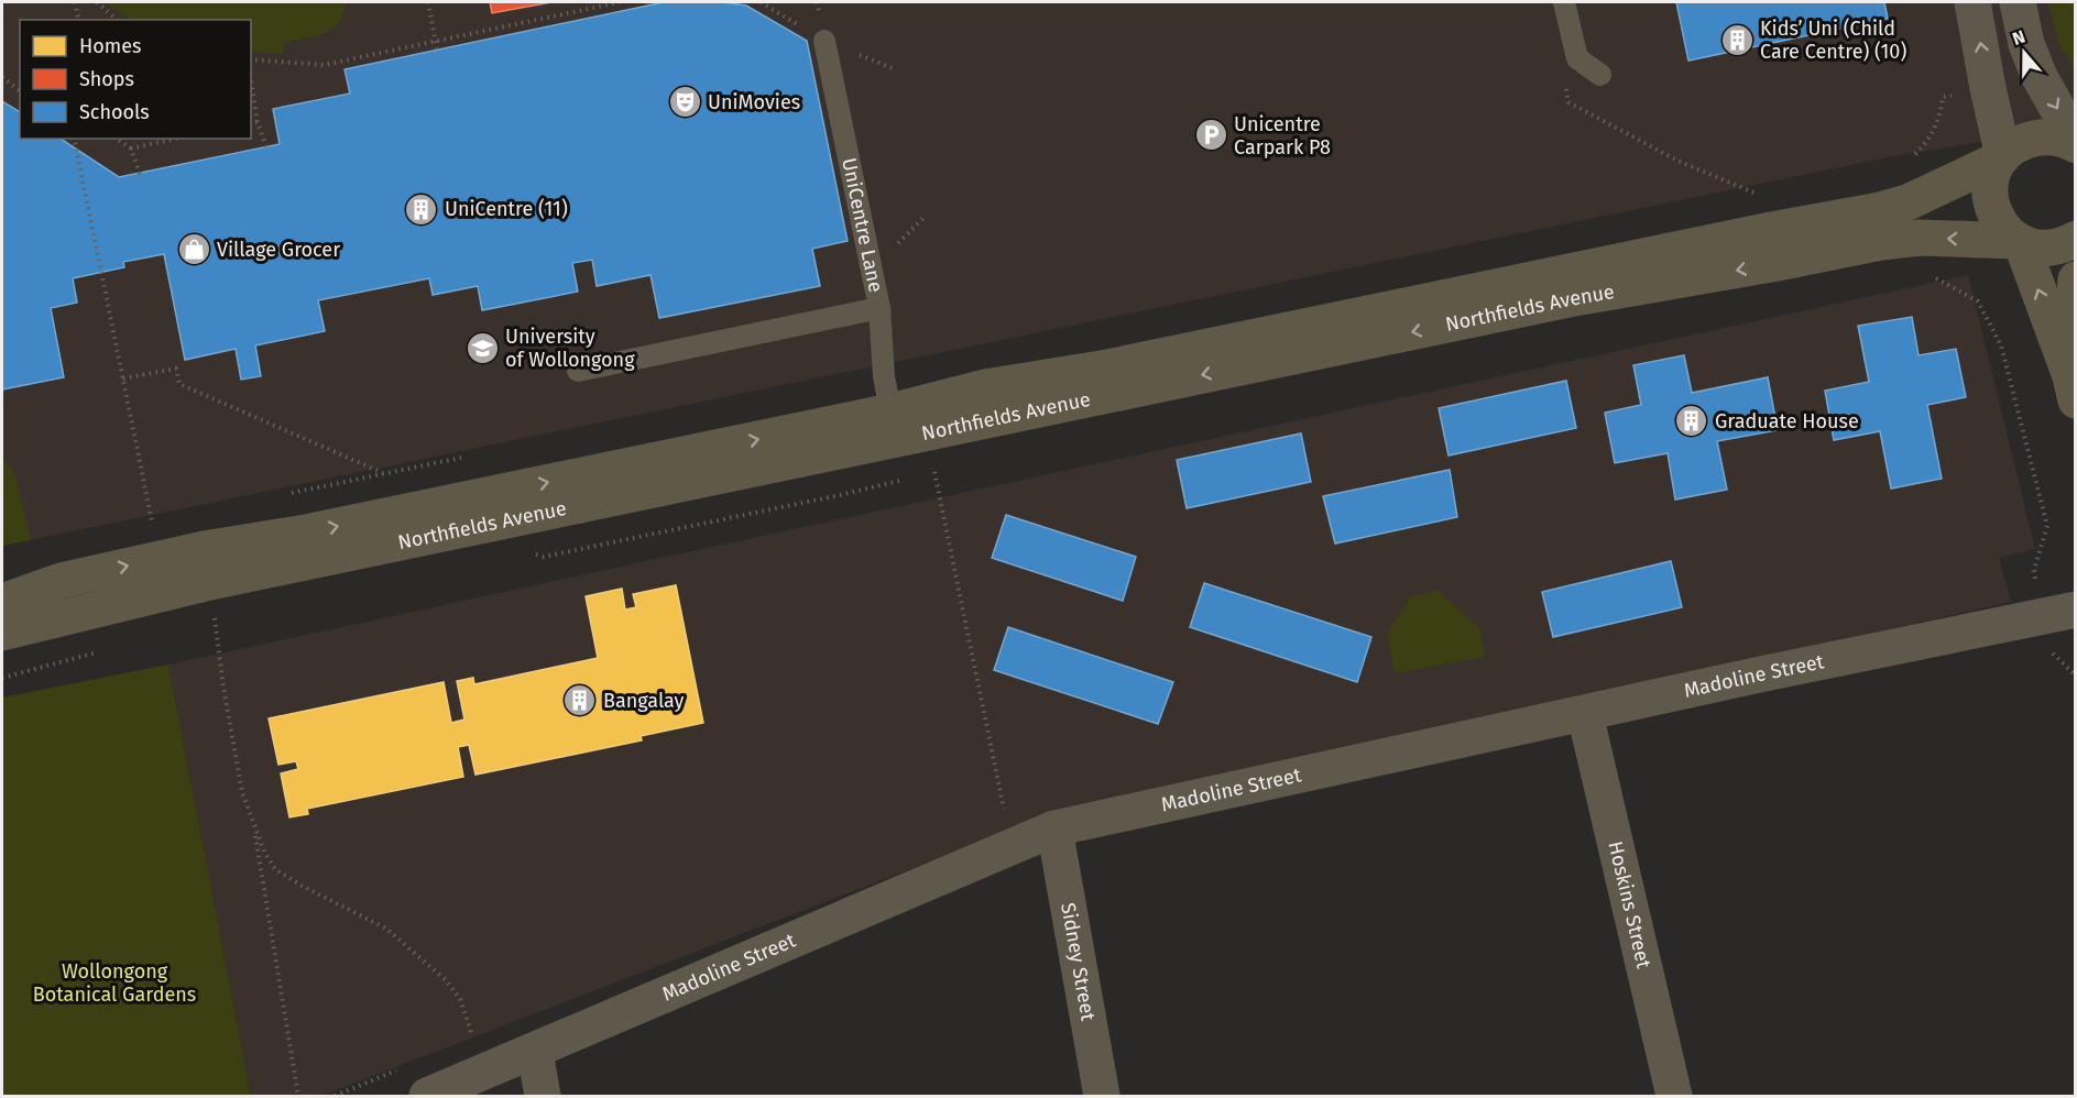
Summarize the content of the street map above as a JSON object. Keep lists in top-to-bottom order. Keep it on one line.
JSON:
{"streets":{"main road":["Northfields Avenue"],"street":["Madoline Street","Hoskins Street","Sidney Street"],"lane":["UniCentre Lane"]},"crossings":[["UniCentre Lane","Northfields Avenue"],["Madoline Street","Hoskins Street"],["Madoline Street","Sidney Street"]],"parks":["Wollongong Botanical Gardens"],"places":{"building":["Kids’ Uni (Child Care Centre) (10)","UniCentre (11)","Graduate House","Bangalay"],"theatre":["UniMovies"],"parking":["Unicentre Carpark P8"],"shop":["Village Grocer"],"school or university":["University of Wollongong"]},"legend":["Homes","Shops","Schools"],"north":"top"}
